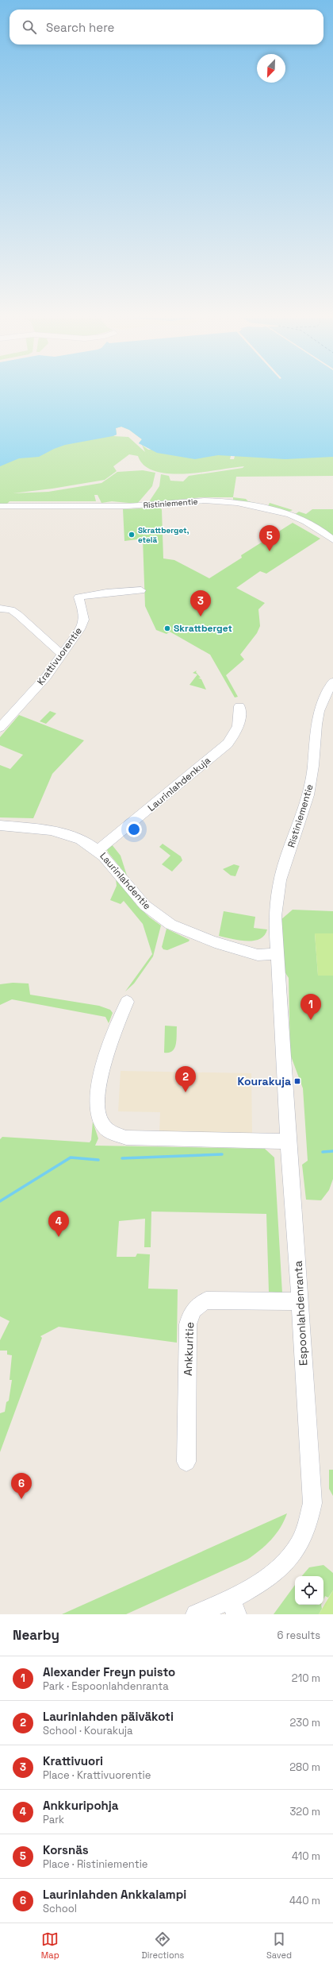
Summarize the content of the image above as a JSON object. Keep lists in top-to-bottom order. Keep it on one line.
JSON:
{"streets":{"street":["Ristiniementie","Krattivuorentie","Laurinlahdenkuja","Laurinlahdentie","Espoonlahdenranta","Ankkuritie"]},"crossings":[["Ristiniementie","Laurinlahdentie"],["Ristiniementie","Espoonlahdenranta"],["Laurinlahdenkuja","Laurinlahdentie"],["Laurinlahdentie","Espoonlahdenranta"],["Espoonlahdenranta","Ankkuritie"]],"places":{"other":["Skrattberget, etelä","Skrattberget"],"transit":["Kourakuja"]},"north":"bottom left","page":{"search":"Search here","pins":["5","3","1","2","4","6"],"heading":["Nearby","6 results"],"list":[{"mark":"1","name":"Alexander Freyn puisto","note":"Park · Espoonlahdenranta","value":"210 m"},{"mark":"2","name":"Laurinlahden päiväkoti","note":"School · Kourakuja","value":"230 m"},{"mark":"3","name":"Krattivuori","note":"Place · Krattivuorentie","value":"280 m"},{"mark":"4","name":"Ankkuripohja","note":"Park","value":"320 m"},{"mark":"5","name":"Korsnäs","note":"Place · Ristiniementie","value":"410 m"},{"mark":"6","name":"Laurinlahden Ankkalampi","note":"School","value":"440 m"}],"nav":["Map","Directions","Saved"]}}
